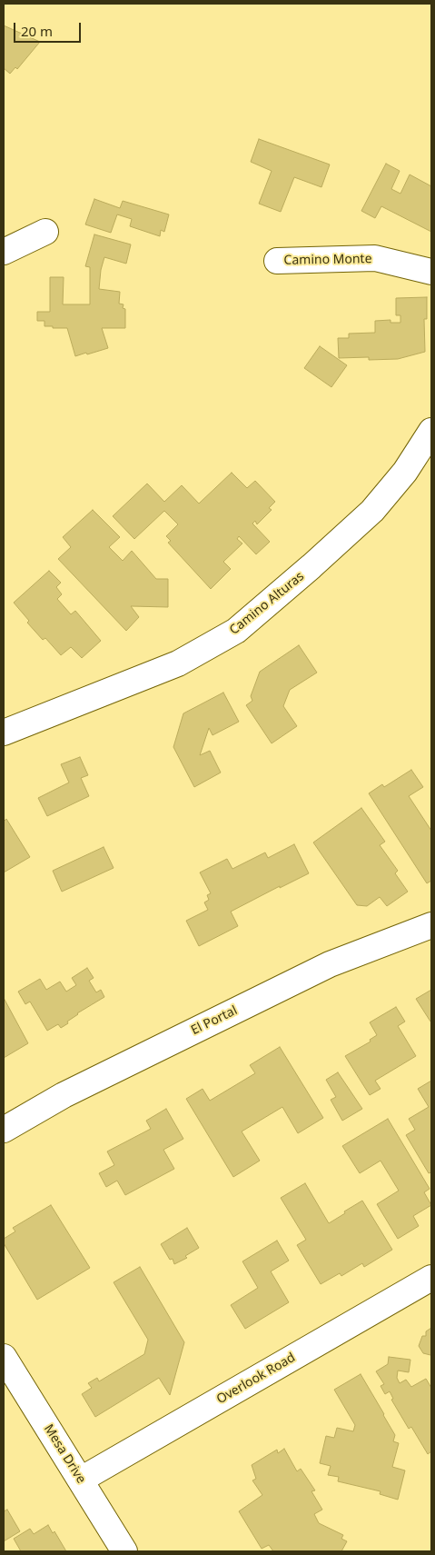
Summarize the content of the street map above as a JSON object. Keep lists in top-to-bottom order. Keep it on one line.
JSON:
{"streets":{"street":["Camino Monte","Camino Alturas","El Portal","Overlook Road","Mesa Drive"]},"crossings":[["Overlook Road","Mesa Drive"]],"scale_bar":"20 m"}
